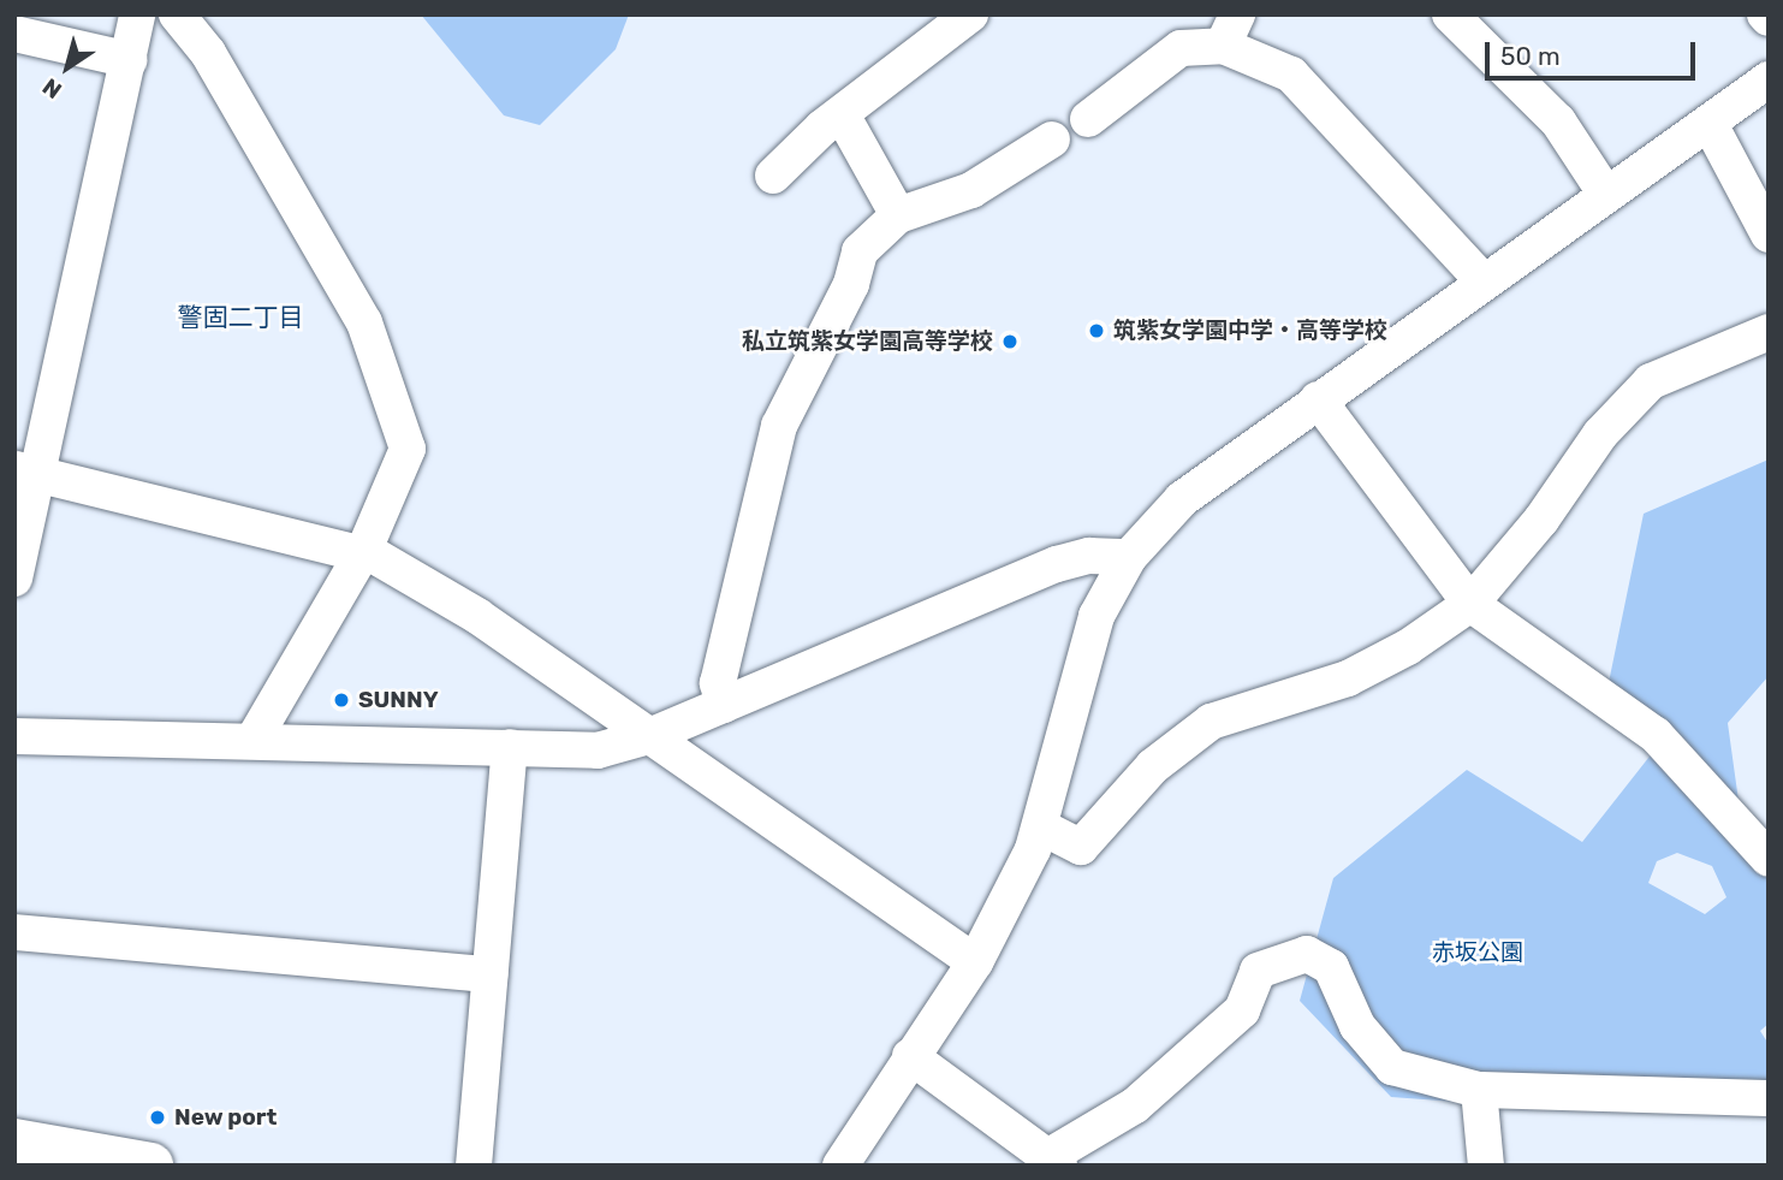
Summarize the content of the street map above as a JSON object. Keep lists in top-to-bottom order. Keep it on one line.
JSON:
{"districts":["警固二丁目"],"parks":["赤坂公園"],"places":["筑紫女学園中学・高等学校","私立筑紫女学園高等学校","SUNNY","New port"],"scale_bar":"50 m","north":"bottom left"}
